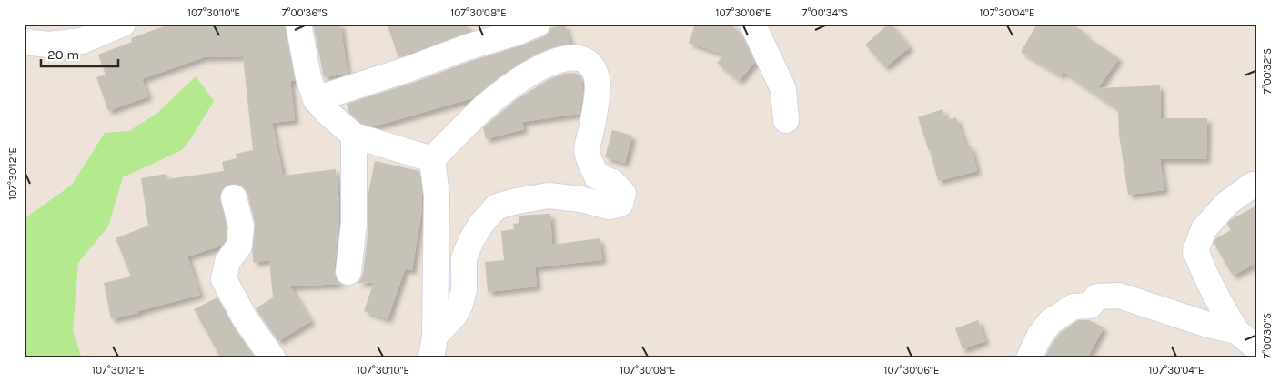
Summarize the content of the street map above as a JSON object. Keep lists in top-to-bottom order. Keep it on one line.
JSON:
{"scale_bar":"20 m","coordinates":["107°30'10\"E","7°00'36\"S","107°30'08\"E","107°30'06\"E","7°00'34\"S","107°30'04\"E","7°00'32\"S","107°30'12\"E","7°00'30\"S"]}
